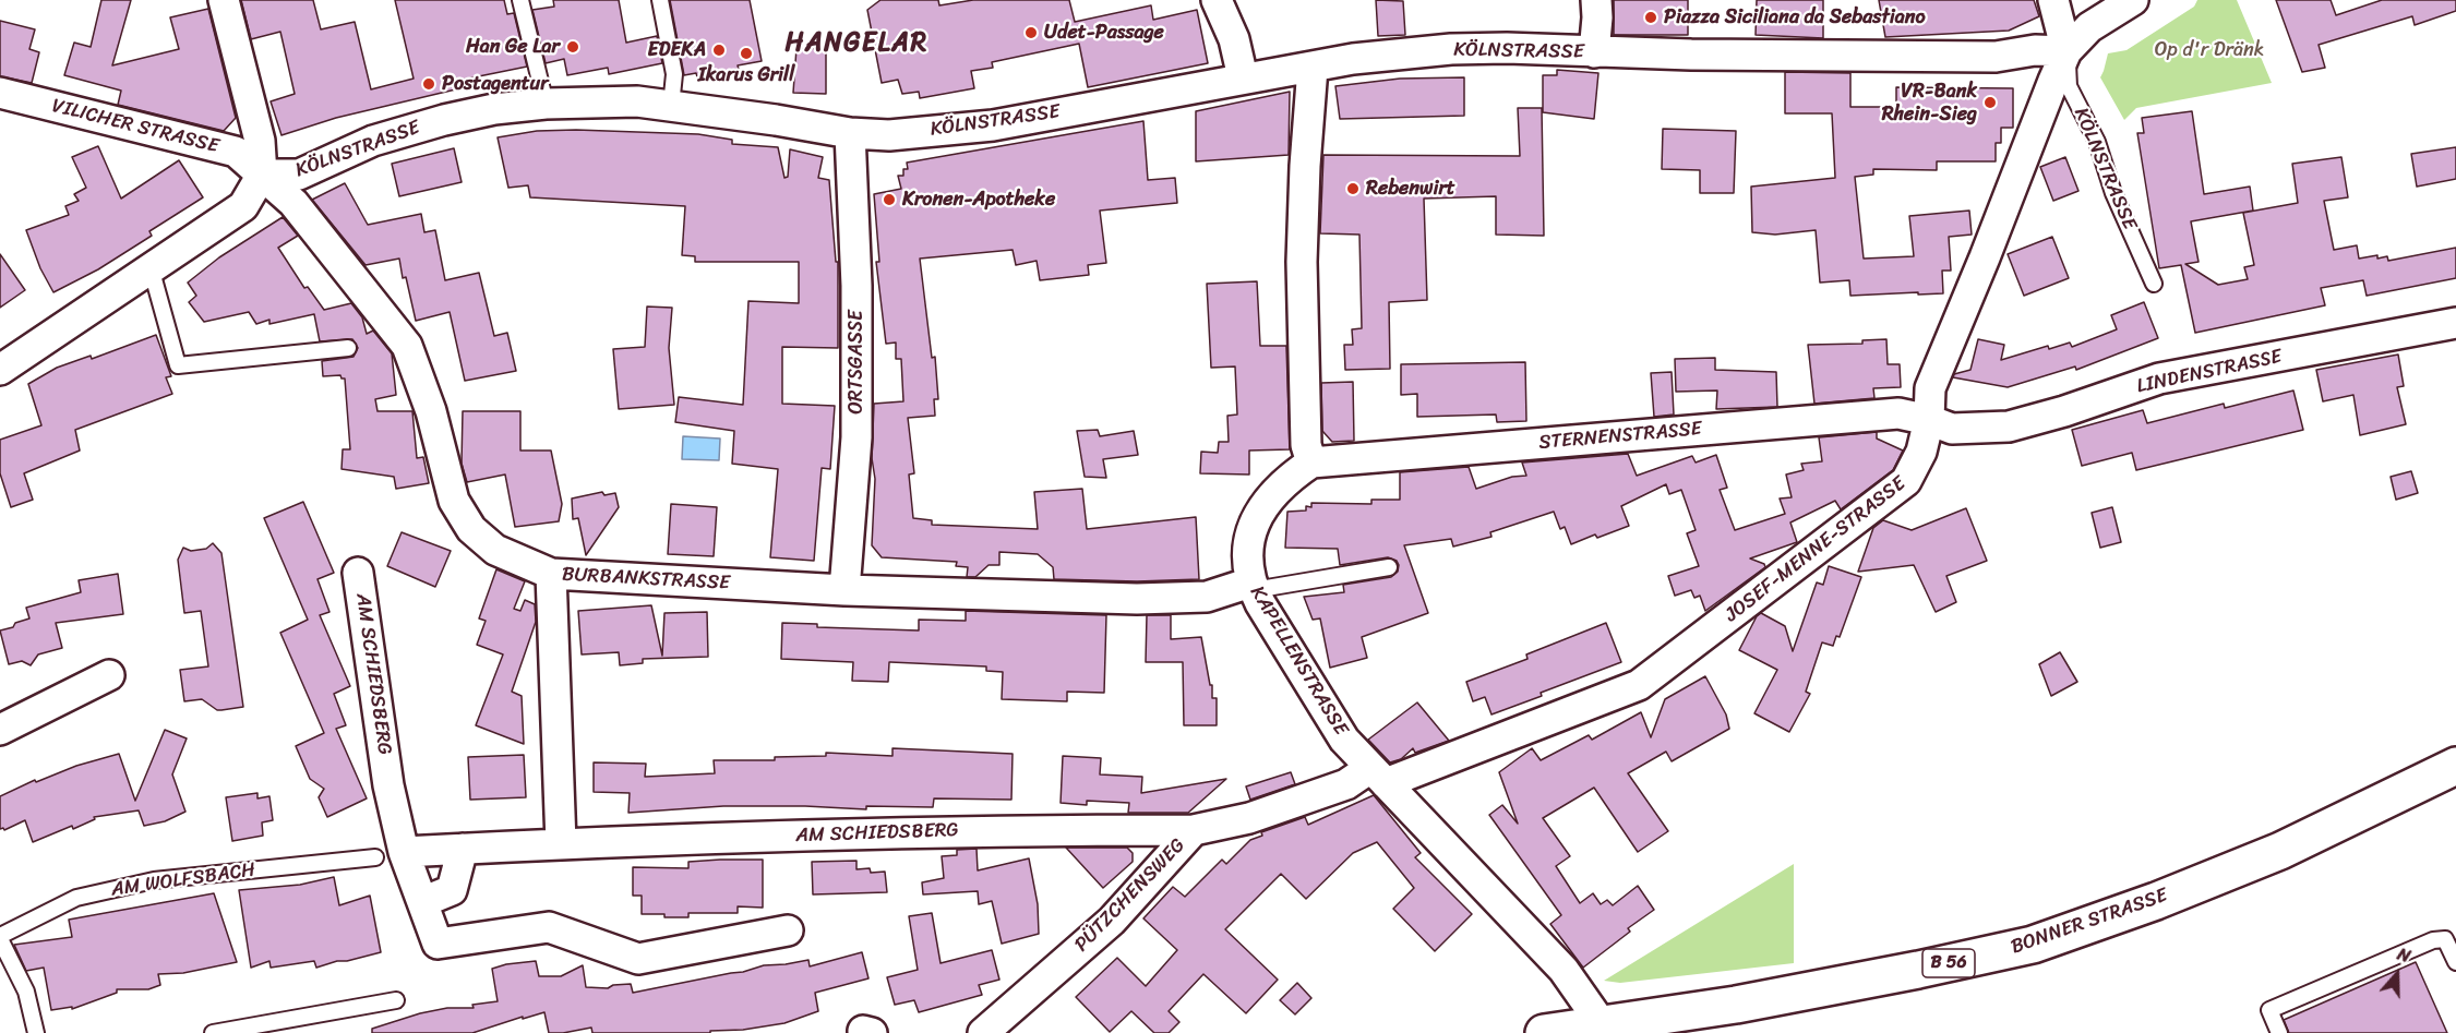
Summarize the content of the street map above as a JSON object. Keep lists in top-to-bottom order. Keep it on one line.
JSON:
{"streets":{"main road":["BONNER STRASSE","B 56"],"street":["KÖLNSTRASSE","VILICHER STRASSE","ORTSGASSE","LINDENSTRASSE","STERNENSTRASSE","JOSEF-MENNE-STRASSE","BURBANKSTRASSE","KAPELLENSTRASSE","AM SCHIEDSBERG","PÜTZCHENSWEG"],"lane":["AM WOLFSBACH"]},"crossings":[["KÖLNSTRASSE","VILICHER STRASSE"],["KÖLNSTRASSE","ORTSGASSE"],["KÖLNSTRASSE","JOSEF-MENNE-STRASSE"],["KÖLNSTRASSE","BURBANKSTRASSE"],["VILICHER STRASSE","BURBANKSTRASSE"],["ORTSGASSE","BURBANKSTRASSE"],["LINDENSTRASSE","STERNENSTRASSE"],["LINDENSTRASSE","JOSEF-MENNE-STRASSE"],["STERNENSTRASSE","JOSEF-MENNE-STRASSE"],["STERNENSTRASSE","KAPELLENSTRASSE"],["JOSEF-MENNE-STRASSE","KAPELLENSTRASSE"],["JOSEF-MENNE-STRASSE","PÜTZCHENSWEG"],["BURBANKSTRASSE","KAPELLENSTRASSE"],["KAPELLENSTRASSE","PÜTZCHENSWEG"],["KAPELLENSTRASSE","BONNER STRASSE"],["AM SCHIEDSBERG","AM WOLFSBACH"],["AM SCHIEDSBERG","PÜTZCHENSWEG"]],"districts":["HANGELAR"],"parks":["Op d'r Dränk"],"places":["Piazza Siciliana da Sebastiano","Udet-Passage","Han Ge Lar","EDEKA","Ikarus Grill","Postagentur","VR-Bank Rhein-Sieg","Rebenwirt","Kronen-Apotheke"],"north":"top"}
